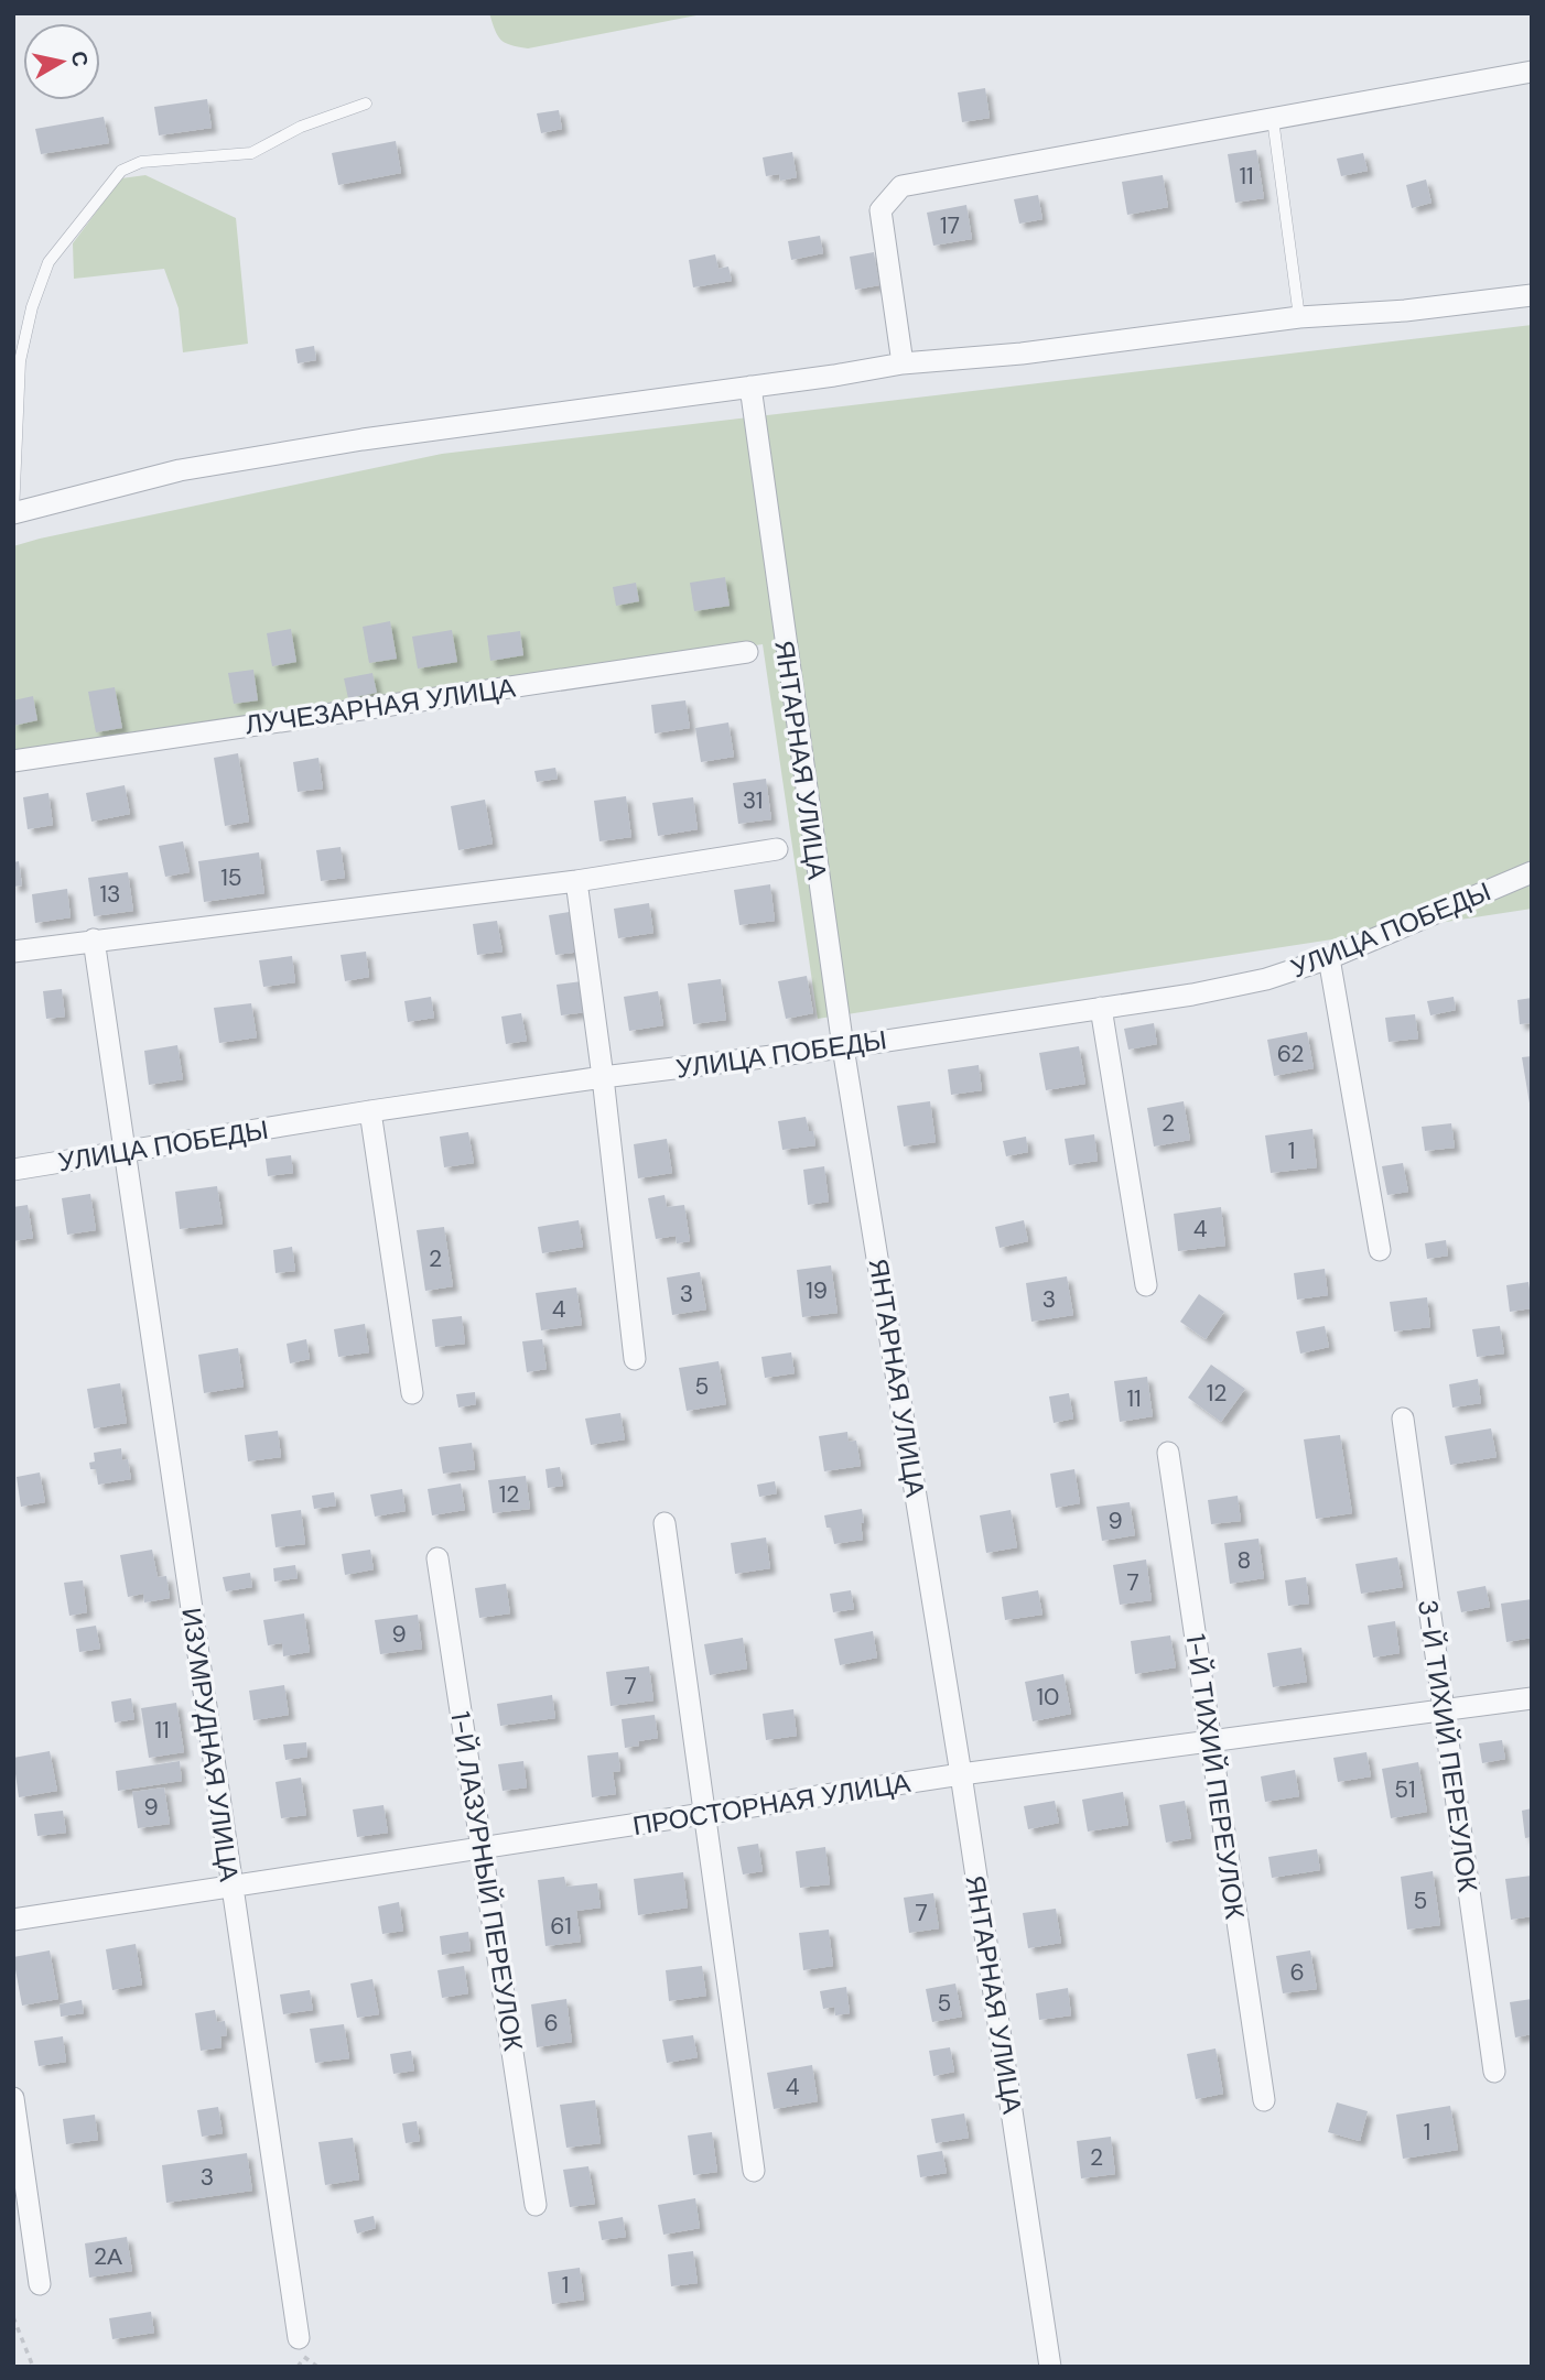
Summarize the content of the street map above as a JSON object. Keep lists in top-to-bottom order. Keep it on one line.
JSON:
{"streets":{"street":["ЛУЧЕЗАРНАЯ УЛИЦА","ЯНТАРНАЯ УЛИЦА","УЛИЦА ПОБЕДЫ","ИЗУМРУДНАЯ УЛИЦА","3-Й ТИХИЙ ПЕРЕУЛОК","1-Й ТИХИЙ ПЕРЕУЛОК","ПРОСТОРНАЯ УЛИЦА","1-Й ЛАЗУРНЫЙ ПЕРЕУЛОК"]},"crossings":[["ЯНТАРНАЯ УЛИЦА","УЛИЦА ПОБЕДЫ"],["ЯНТАРНАЯ УЛИЦА","ПРОСТОРНАЯ УЛИЦА"],["УЛИЦА ПОБЕДЫ","ИЗУМРУДНАЯ УЛИЦА"],["ИЗУМРУДНАЯ УЛИЦА","ПРОСТОРНАЯ УЛИЦА"],["3-Й ТИХИЙ ПЕРЕУЛОК","ПРОСТОРНАЯ УЛИЦА"],["1-Й ТИХИЙ ПЕРЕУЛОК","ПРОСТОРНАЯ УЛИЦА"],["ПРОСТОРНАЯ УЛИЦА","1-Й ЛАЗУРНЫЙ ПЕРЕУЛОК"]],"house_numbers":["11","17","31","15","13","62","2","1","4","2","19","3","3","4","5","12","11","12","9","8","7","9","7","10","11","51","9","5","7","61","6","5","6","4","1","2","3","2А","1"],"north":"right"}
